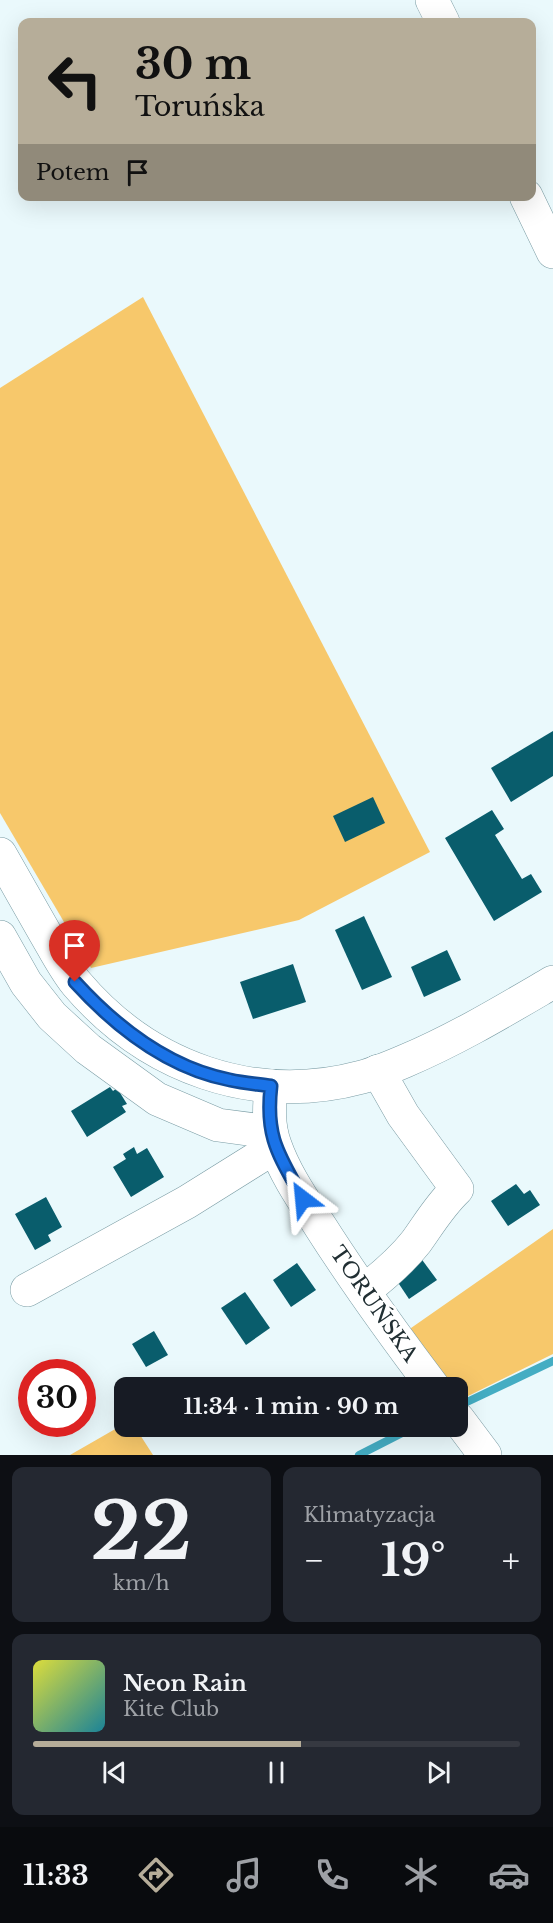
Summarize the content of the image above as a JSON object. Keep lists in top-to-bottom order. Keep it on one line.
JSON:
{"streets":{"street":["TORUŃSKA"]},"page":{"turn":["30 m","Toruńska"],"then":"Potem","limit":"30","trip":"11:34 · 1 min · 90 m","tile":[["22","km/h"],"Klimatyzacja"],"heat":["−","19°","+"],"song":["Neon Rain","Kite Club"],"tabs":"11:33"}}
